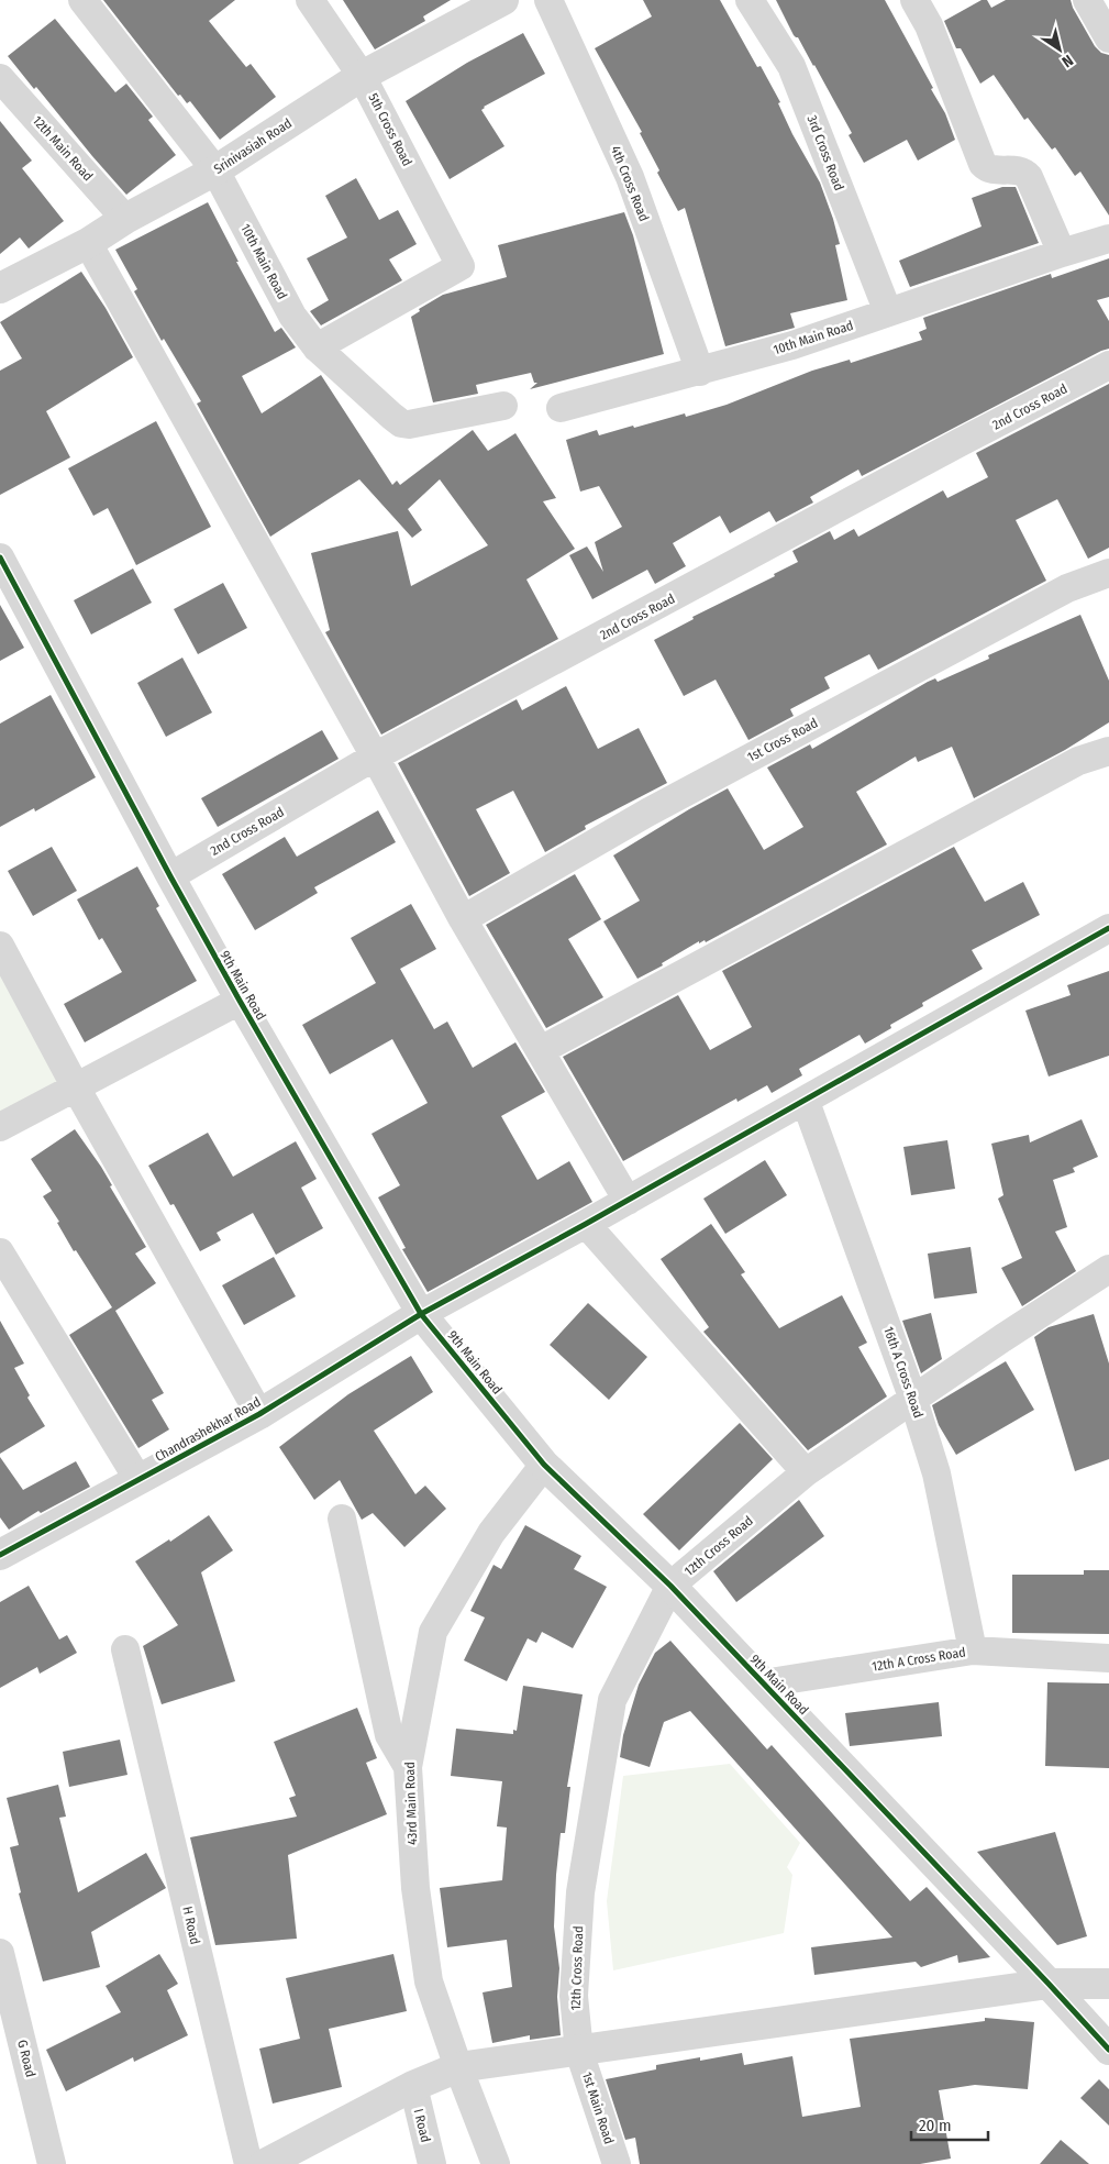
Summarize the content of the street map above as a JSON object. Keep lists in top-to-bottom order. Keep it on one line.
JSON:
{"streets":{"street":["5th Cross Road","Srinivasiah Road","12th Main Road","3rd Cross Road","4th Cross Road","10th Main Road","2nd Cross Road","1st Cross Road","9th Main Road","16th A Cross Road","Chandrashekhar Road","12th Cross Road","12th A Cross Road","43rd Main Road","H Road","G Road","1st Main Road","I Road"]},"crossings":[["5th Cross Road","Srinivasiah Road"],["5th Cross Road","10th Main Road"],["Srinivasiah Road","12th Main Road"],["Srinivasiah Road","10th Main Road"],["3rd Cross Road","10th Main Road"],["4th Cross Road","10th Main Road"],["2nd Cross Road","9th Main Road"],["9th Main Road","Chandrashekhar Road"],["9th Main Road","12th Cross Road"],["9th Main Road","12th A Cross Road"],["9th Main Road","43rd Main Road"],["16th A Cross Road","12th Cross Road"],["16th A Cross Road","12th A Cross Road"],["12th Cross Road","1st Main Road"]],"scale_bar":"20 m","north":"bottom right"}
